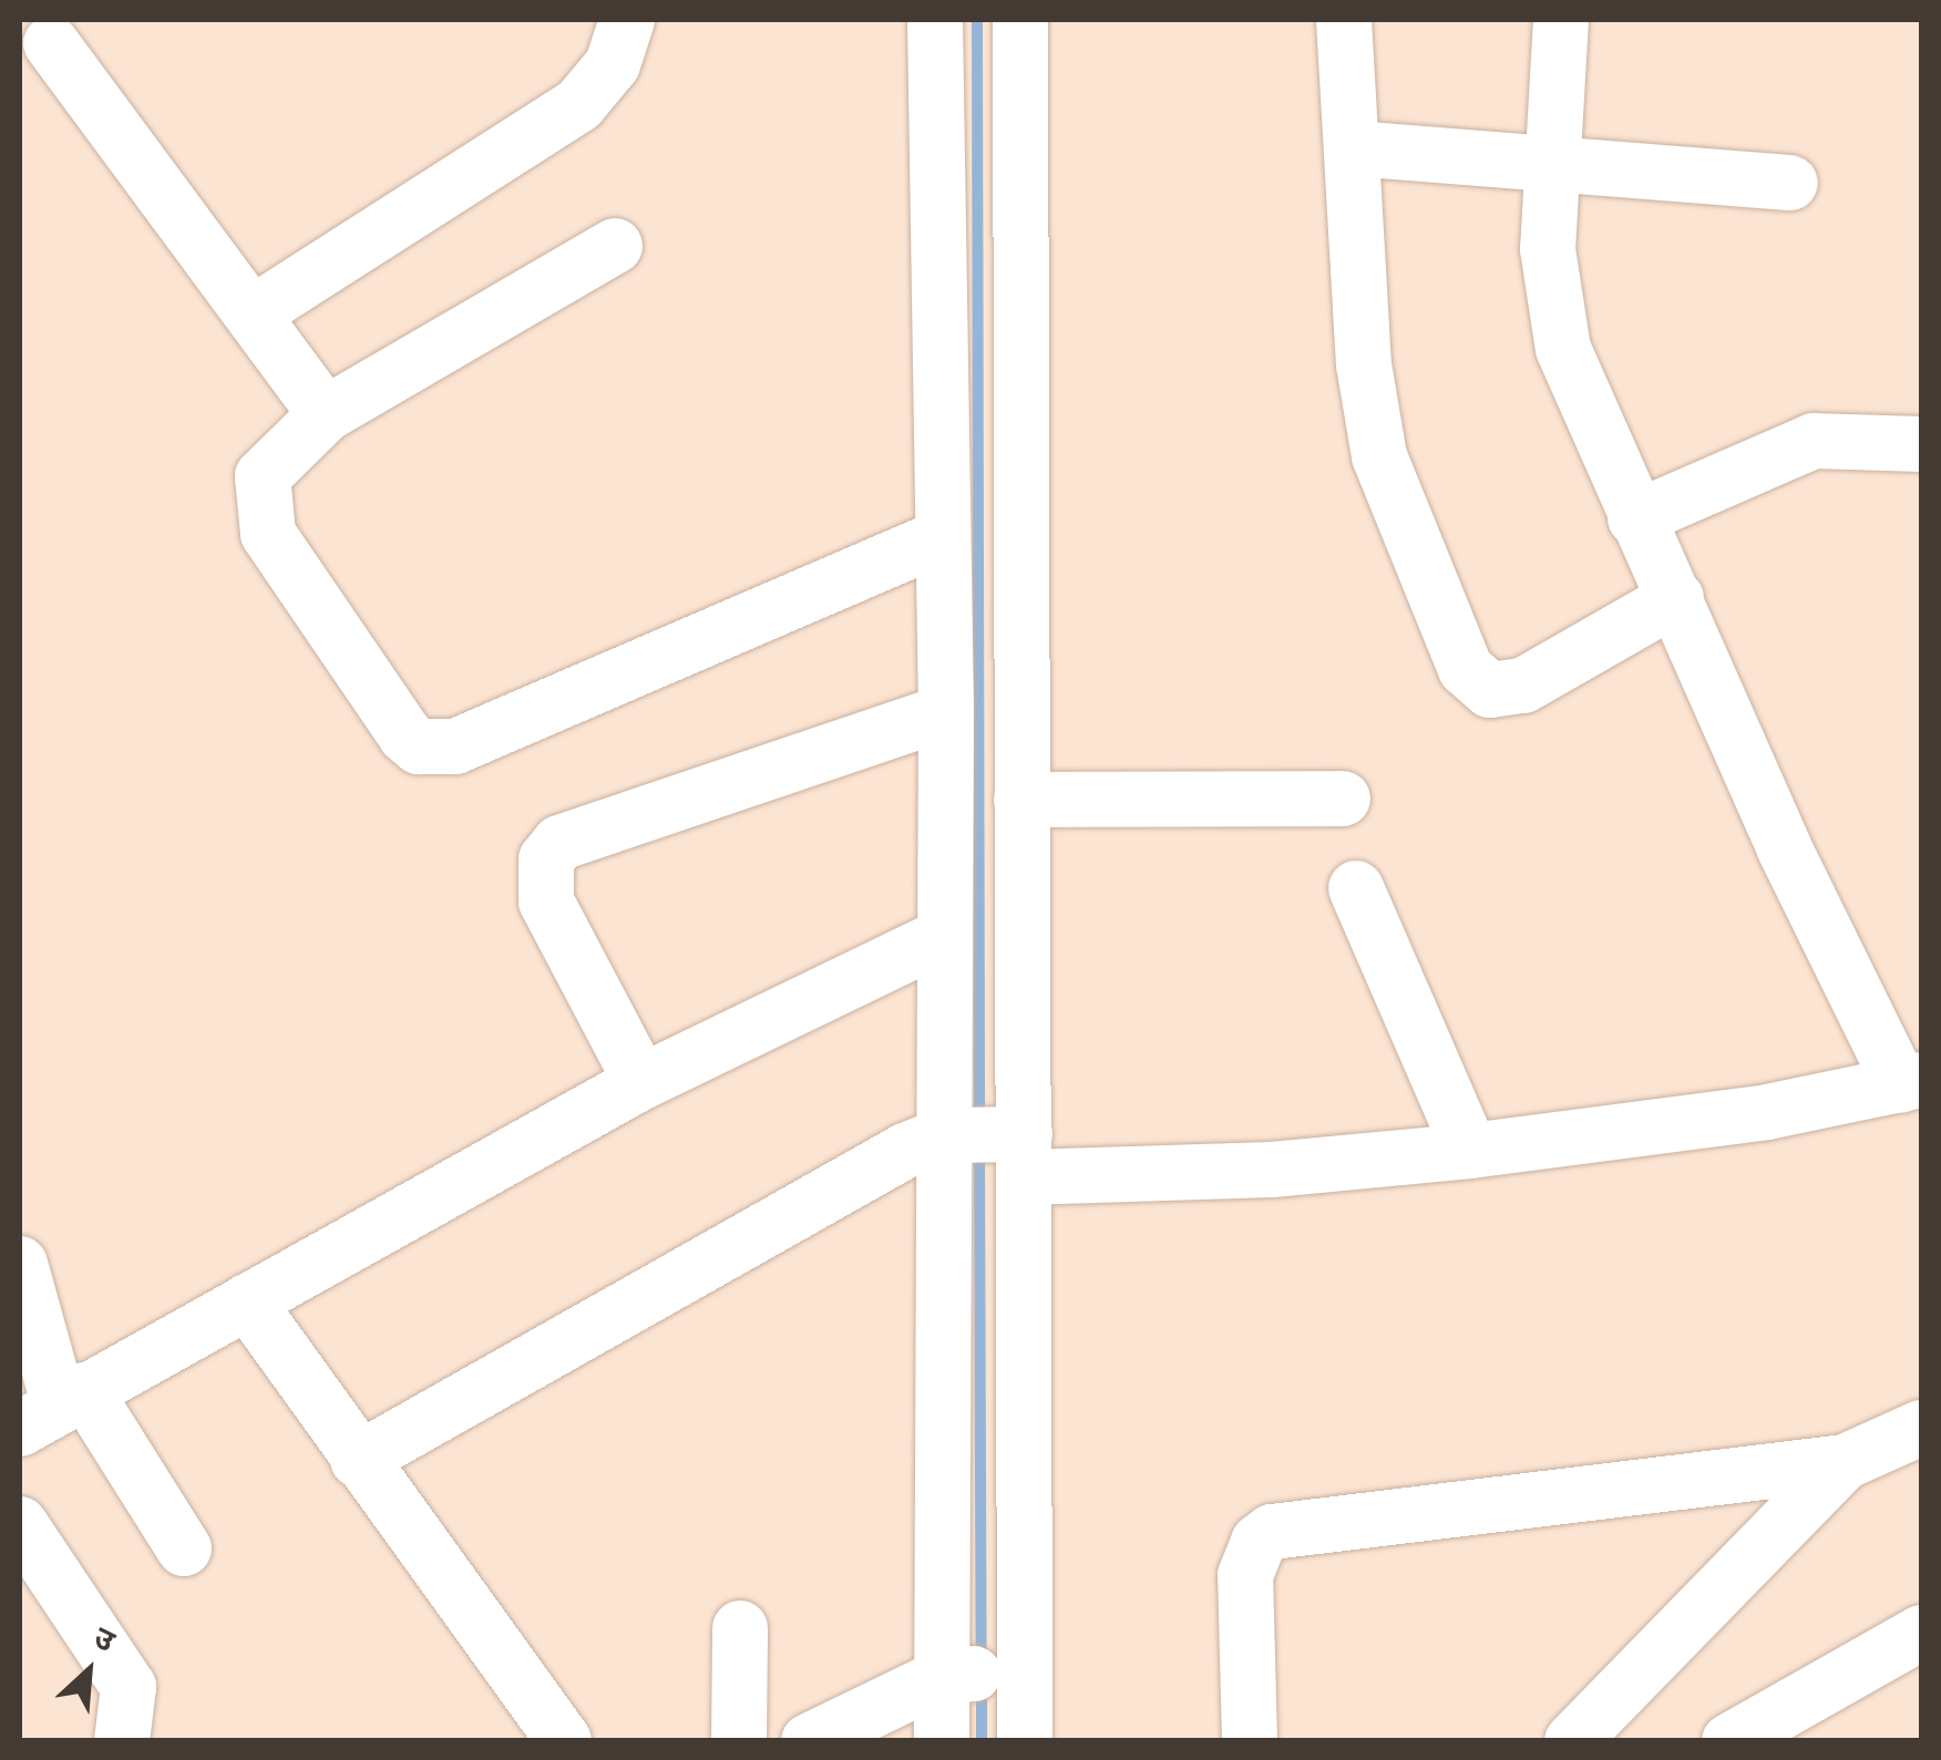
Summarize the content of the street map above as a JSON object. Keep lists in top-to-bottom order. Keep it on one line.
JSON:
{"north":"top right"}
